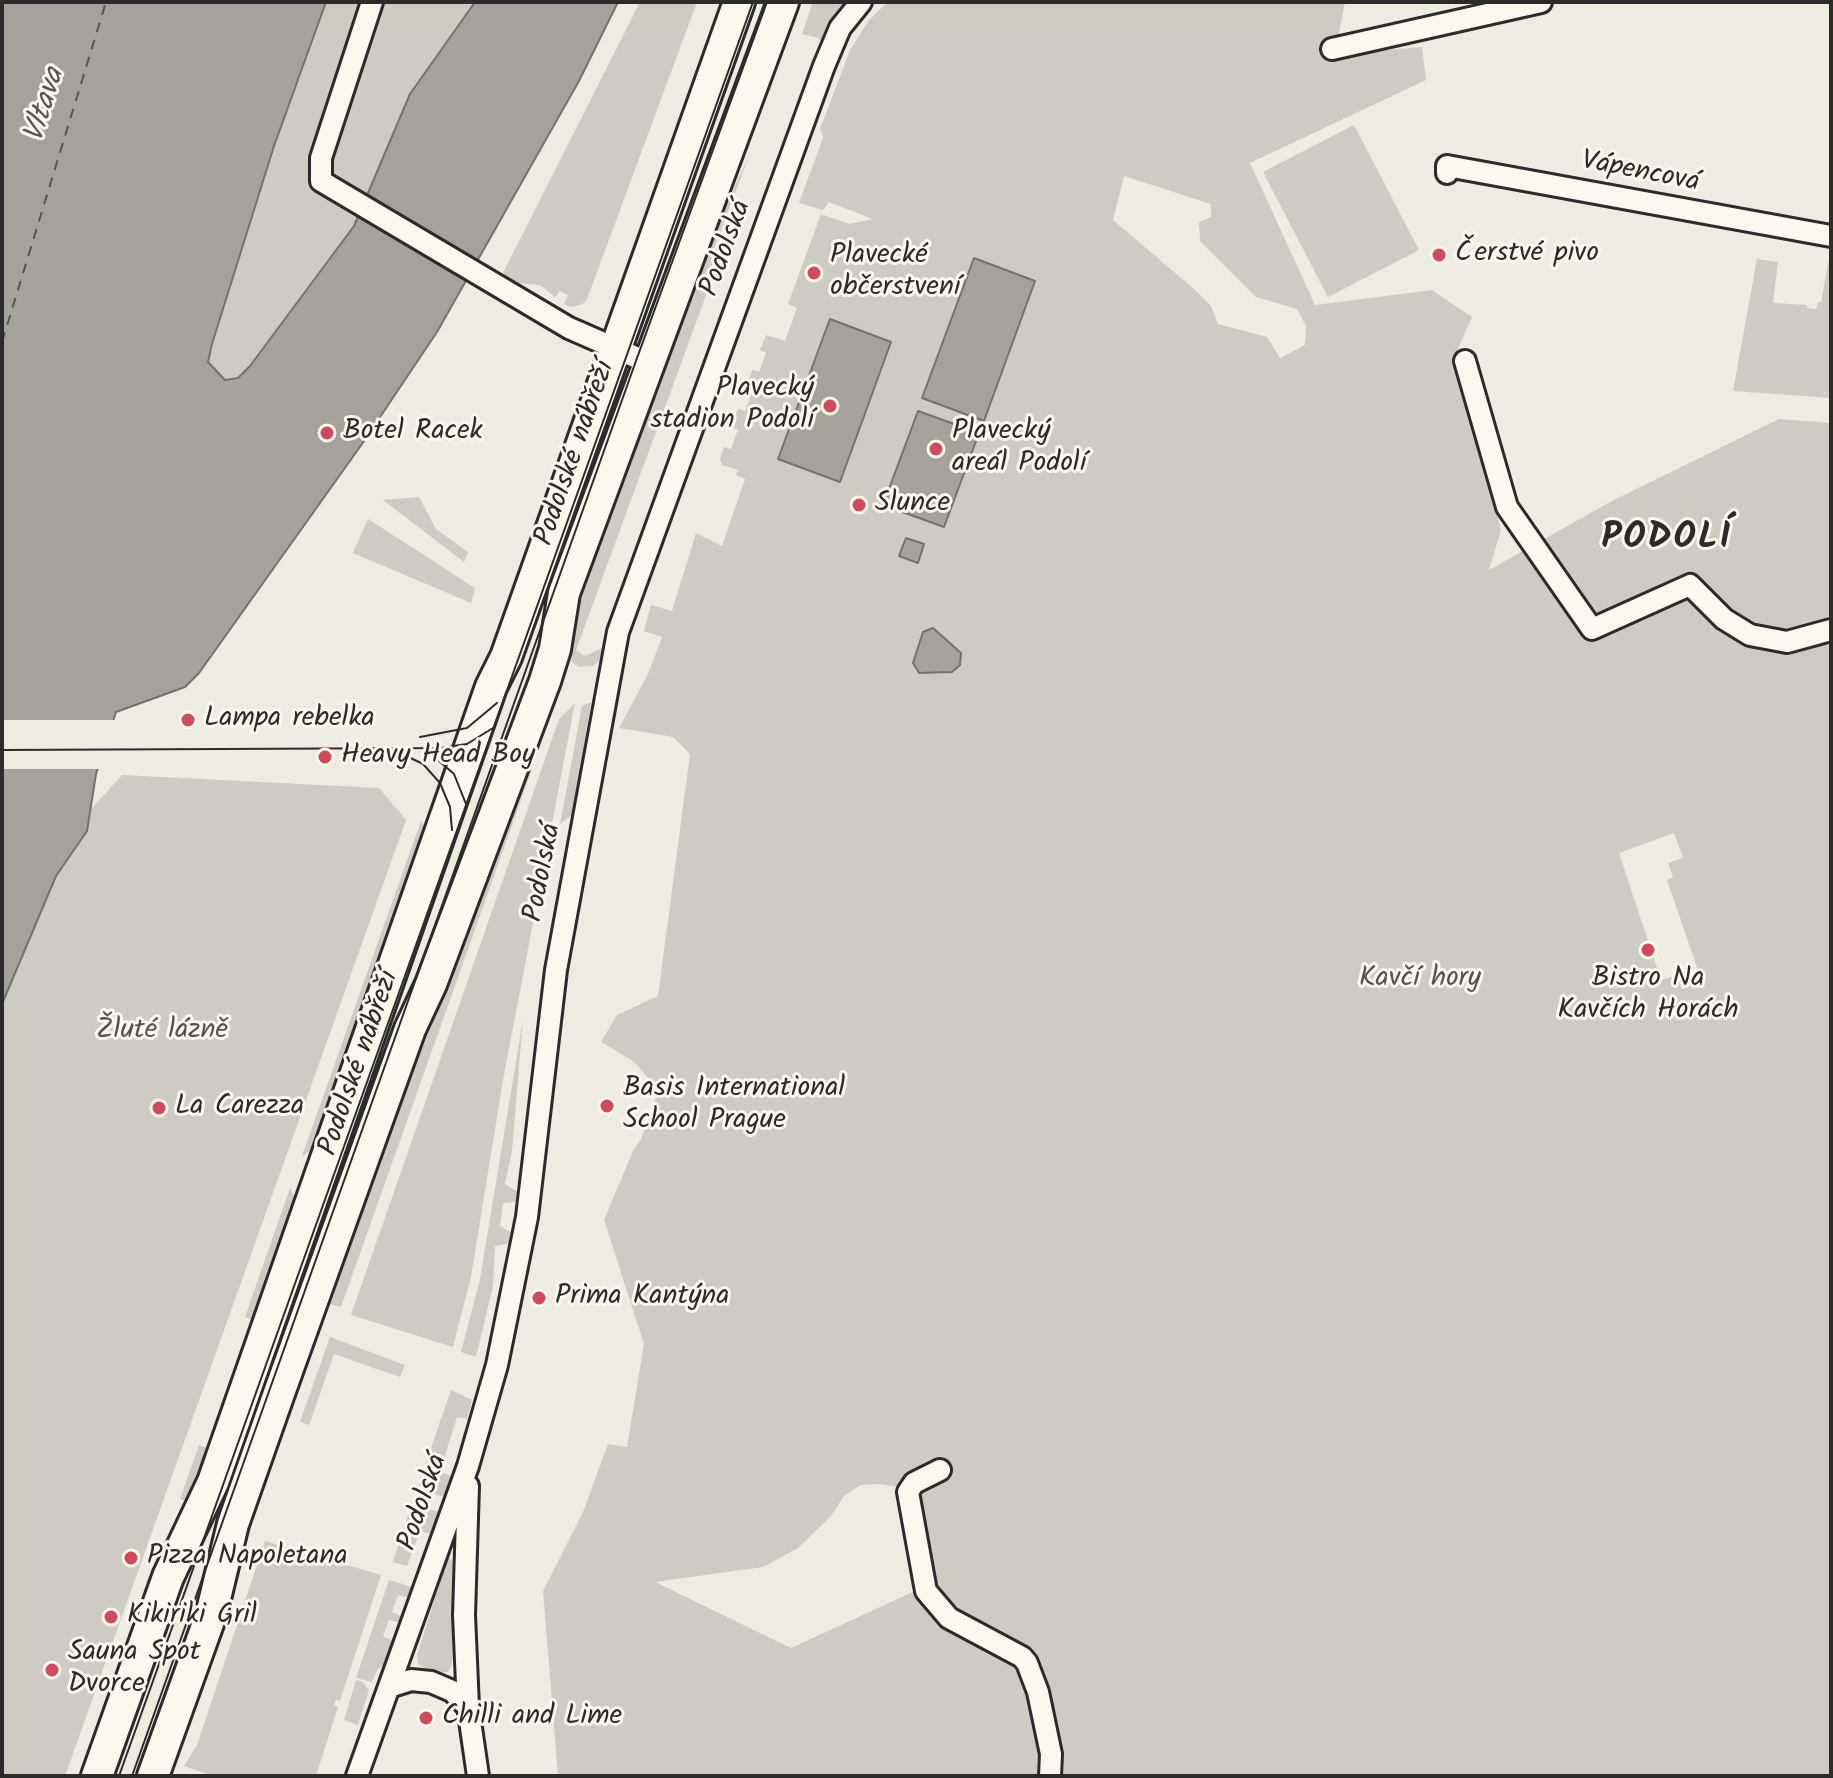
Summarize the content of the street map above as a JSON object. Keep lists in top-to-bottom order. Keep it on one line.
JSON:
{"streets":{"main road":["Podolské nábřeží"],"street":["Vápencová","Podolská"]},"districts":["PODOLÍ"],"water":["Vltava"],"parks":["Kavčí hory","Žluté lázně"],"places":["Čerstvé pivo","Plavecké občerstvení","Plavecký stadion Podolí","Botel Racek","Plavecký areál Podolí","Slunce","Lampa rebelka","Heavy Head Boy","Bistro Na Kavčích Horách","Basis International School Prague","La Carezza","Prima Kantýna","Pizza Napoletana","Kikiriki Gril","Sauna Spot Dvorce","Chilli and Lime"]}
